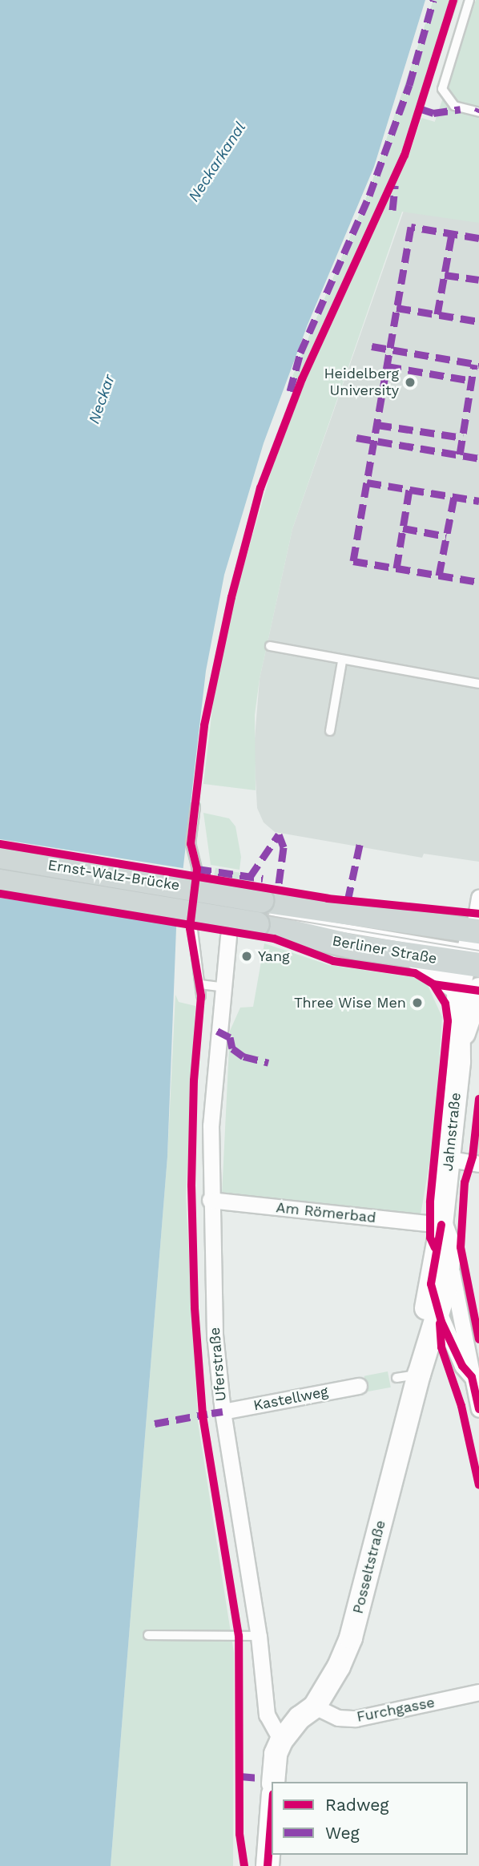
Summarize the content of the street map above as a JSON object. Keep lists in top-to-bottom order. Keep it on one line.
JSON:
{"streets":{"main road":["Ernst-Walz-Brücke","Berliner Straße"],"street":["Jahnstraße","Am Römerbad","Uferstraße","Kastellweg","Posseltstraße","Furchgasse"]},"crossings":[["Ernst-Walz-Brücke","Berliner Straße"],["Berliner Straße","Jahnstraße"],["Jahnstraße","Am Römerbad"],["Jahnstraße","Posseltstraße"],["Am Römerbad","Uferstraße"],["Uferstraße","Kastellweg"],["Uferstraße","Posseltstraße"],["Posseltstraße","Furchgasse"]],"water":["Neckarkanal","Neckar"],"places":["Heidelberg University","Yang","Three Wise Men"],"legend":["Radweg","Weg"]}
